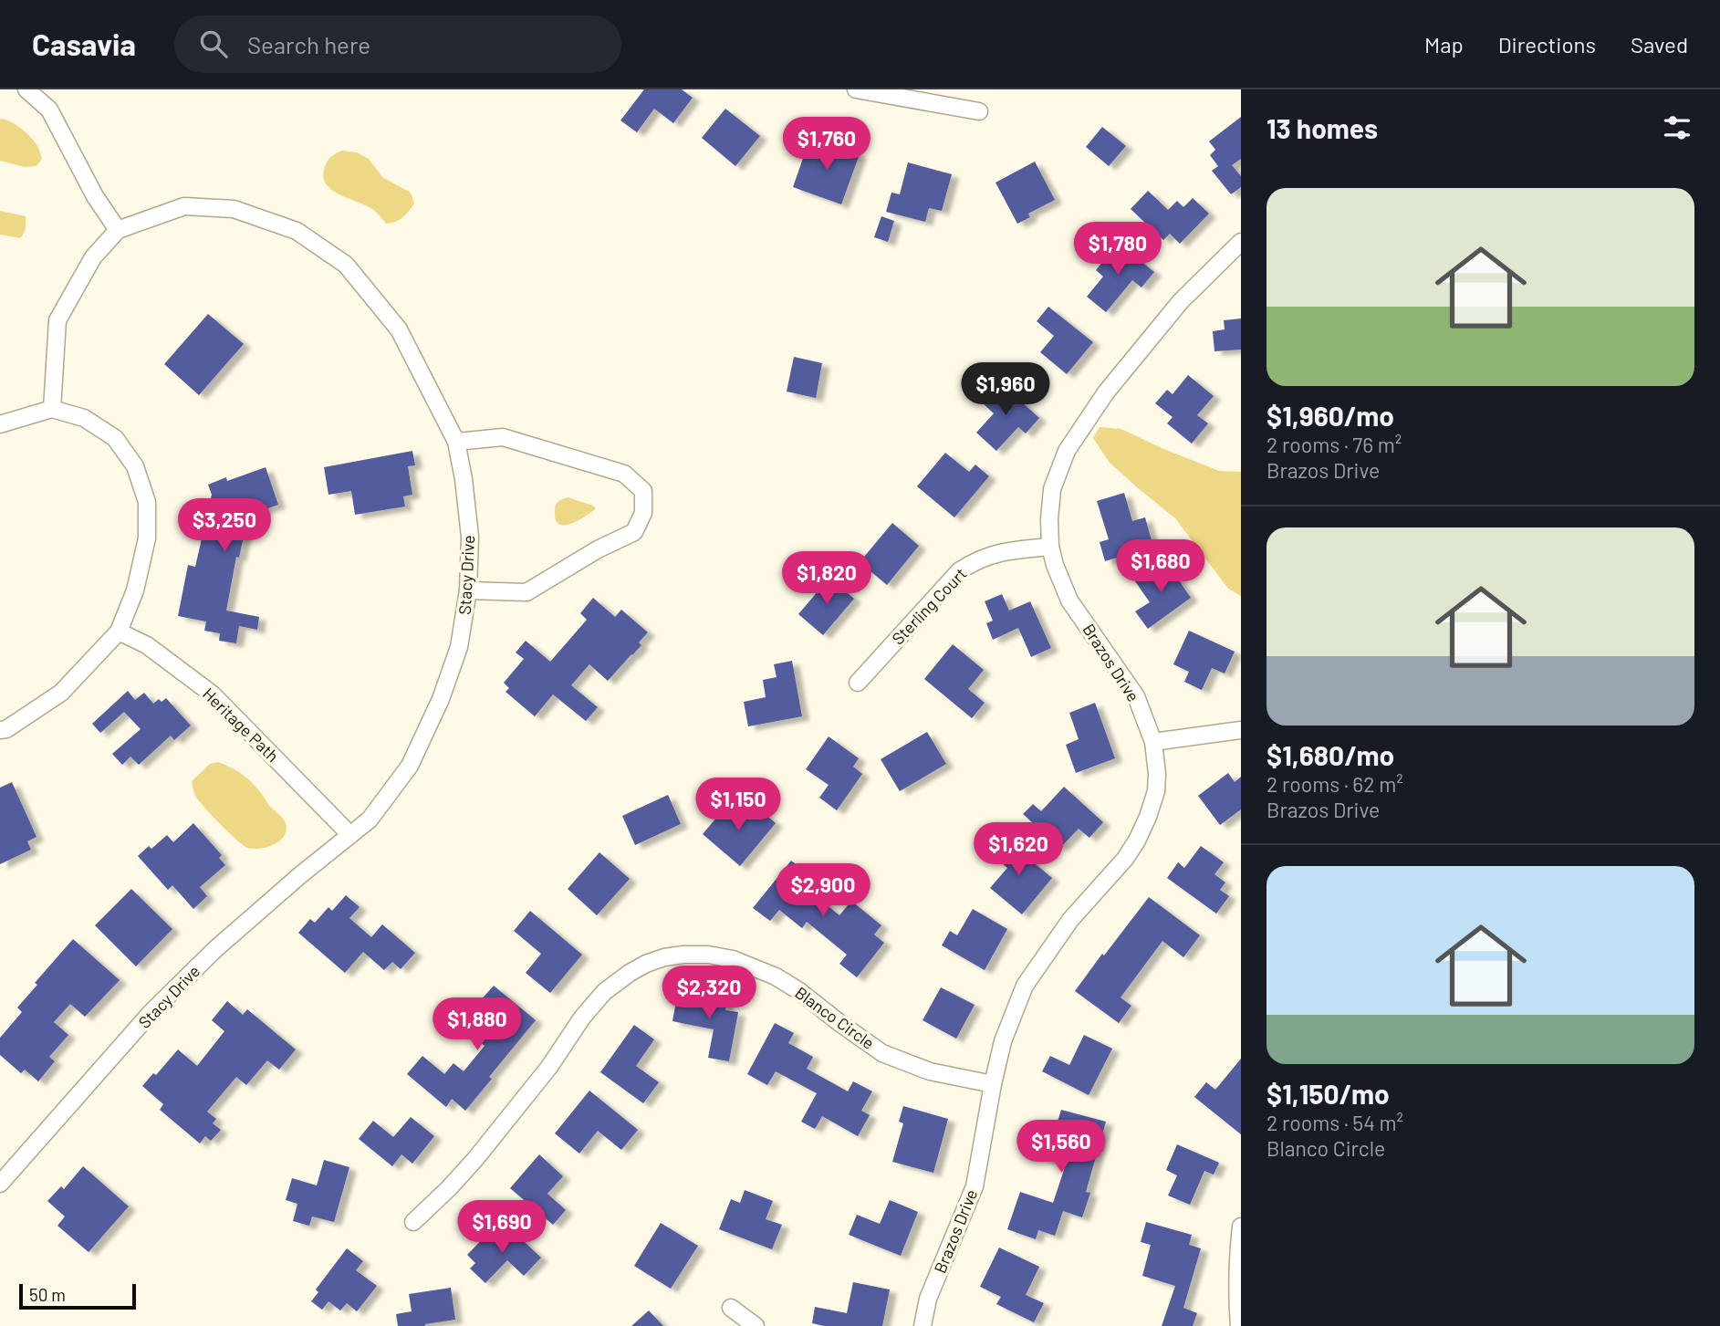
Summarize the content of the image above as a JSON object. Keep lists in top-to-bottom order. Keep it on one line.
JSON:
{"streets":{"street":["Stacy Drive","Sterling Court","Brazos Drive","Heritage Path","Blanco Circle"]},"crossings":[["Stacy Drive","Heritage Path"],["Sterling Court","Brazos Drive"],["Brazos Drive","Blanco Circle"]],"scale_bar":"50 m","page":{"header":"Casavia","search":"Search here","nav":["Map","Directions","Saved"],"heading":"13 homes","price":["$1,760","$1,780","$1,960","$3,250","$1,680","$1,820","$1,150","$1,620","$2,900","$2,320","$1,880","$1,560","$1,690"],"list":[{"name":"$1,960/mo","note":"2 rooms · 76 m² · Brazos Drive"},{"name":"$1,680/mo","note":"2 rooms · 62 m² · Brazos Drive"},{"name":"$1,150/mo","note":"2 rooms · 54 m² · Blanco Circle"}],"scale":"50 m"}}
